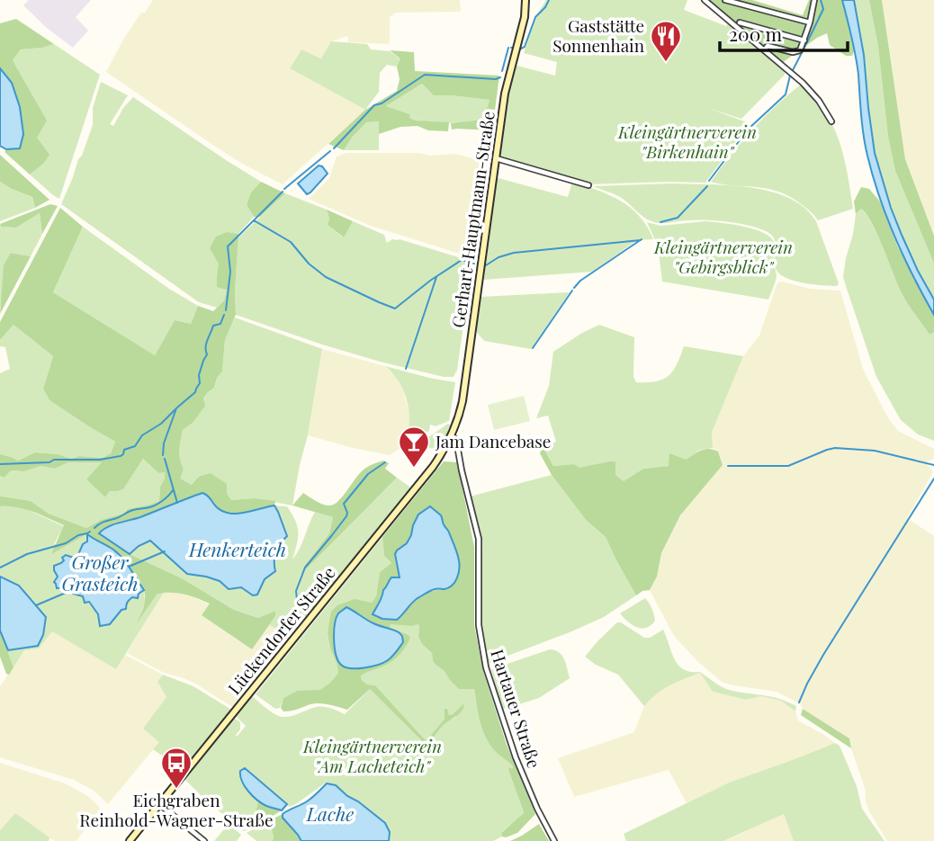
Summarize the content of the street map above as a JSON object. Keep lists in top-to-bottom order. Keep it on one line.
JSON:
{"streets":{"main road":["Gerhart-Hauptmann-Straße","Lückendorfer Straße"],"street":["Hartauer Straße"]},"crossings":[["Gerhart-Hauptmann-Straße","Lückendorfer Straße"],["Gerhart-Hauptmann-Straße","Hartauer Straße"],["Lückendorfer Straße","Hartauer Straße"]],"water":["Henkerteich","Großer Grasteich","Lache"],"parks":["Kleingärtnerverein \"Birkenhain\"","Kleingärtnerverein \"Gebirgsblick\"","Kleingärtnerverein \"Am Lacheteich\""],"places":{"restaurant":["Gaststätte Sonnenhain"],"bar":["Jam Dancebase"],"bus stop":["Eichgraben Reinhold-Wagner-Straße"]},"scale_bar":"200 m"}
